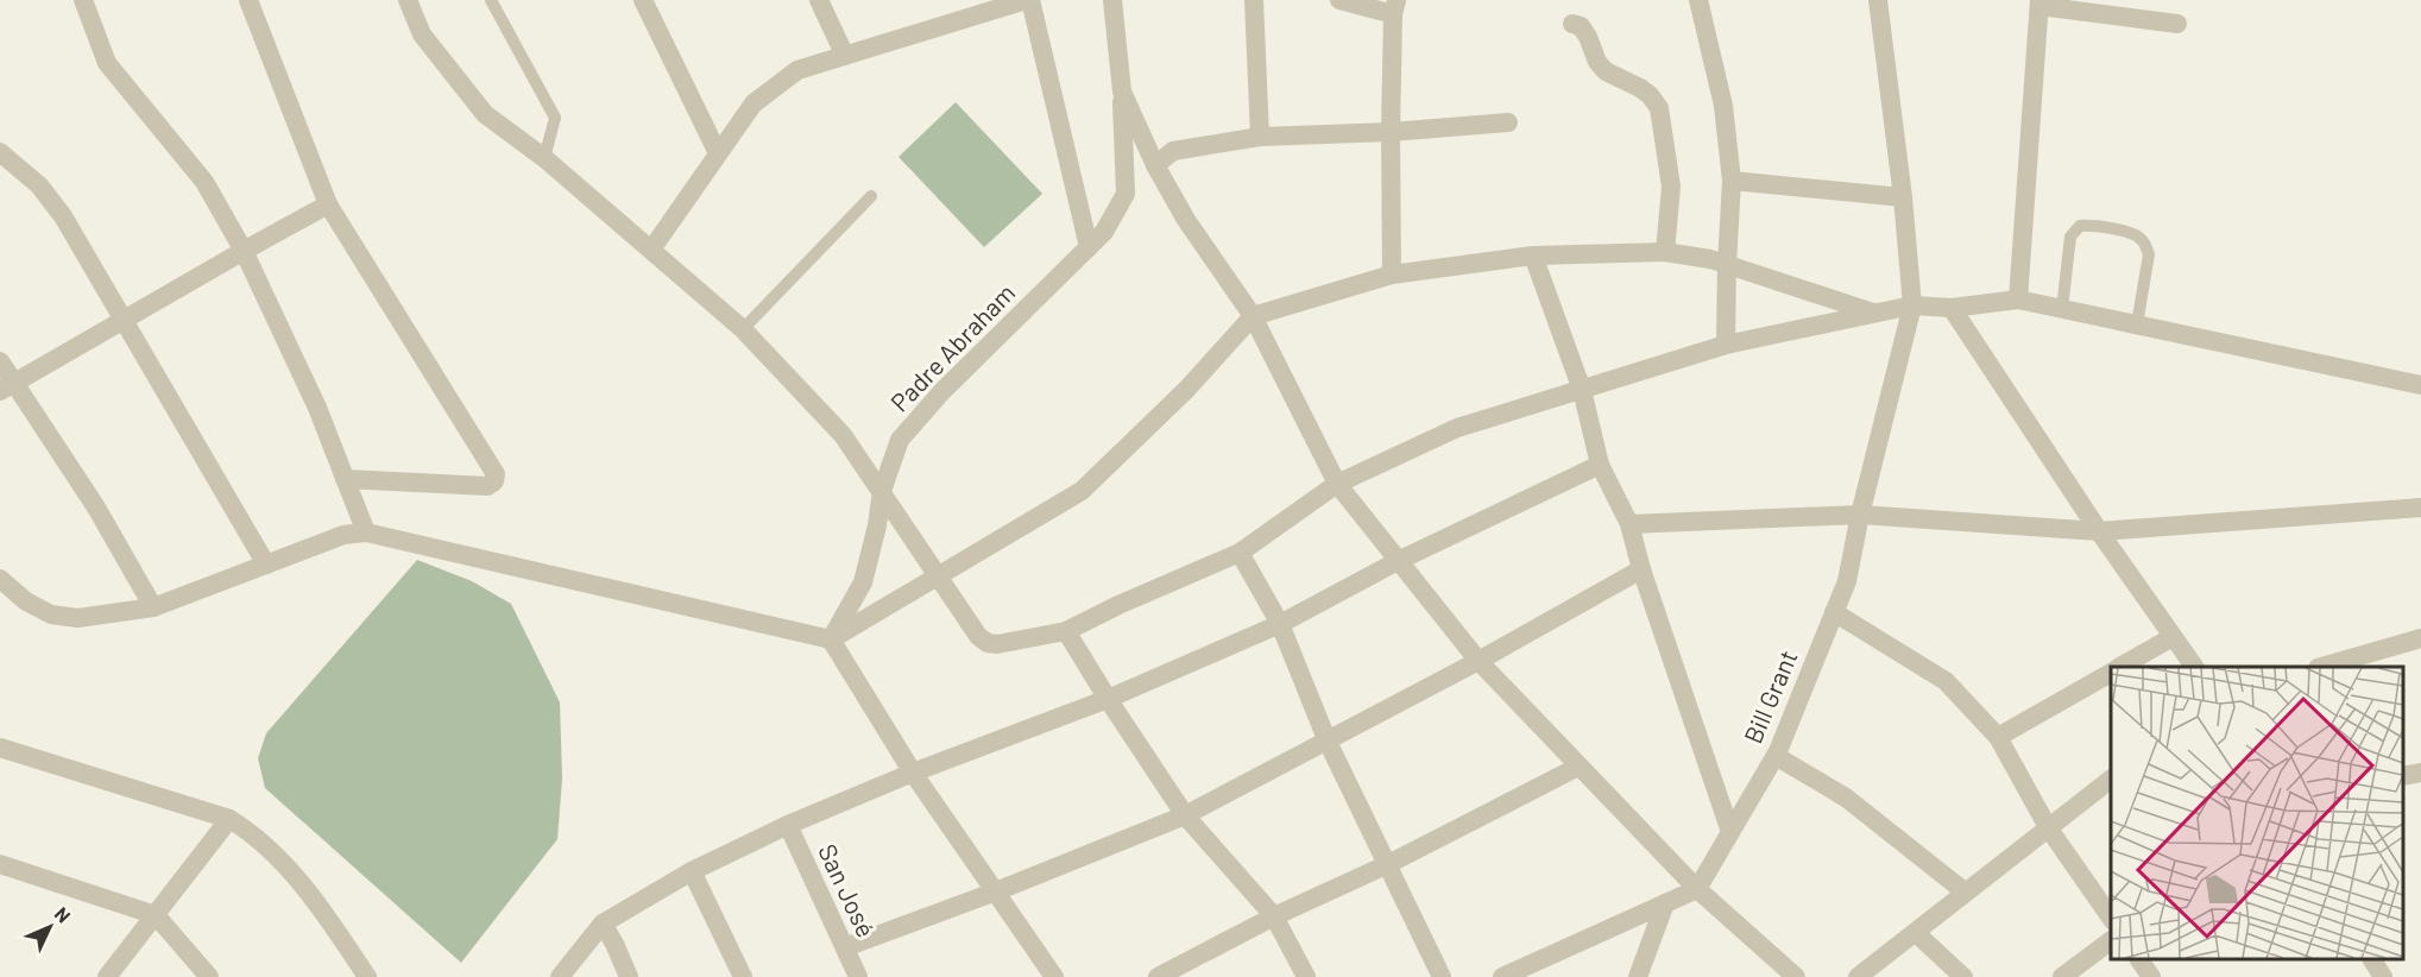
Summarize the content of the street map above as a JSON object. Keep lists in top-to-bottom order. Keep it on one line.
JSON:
{"streets":{"street":["Padre Abraham","Bill Grant","San José"]},"north":"top right"}
